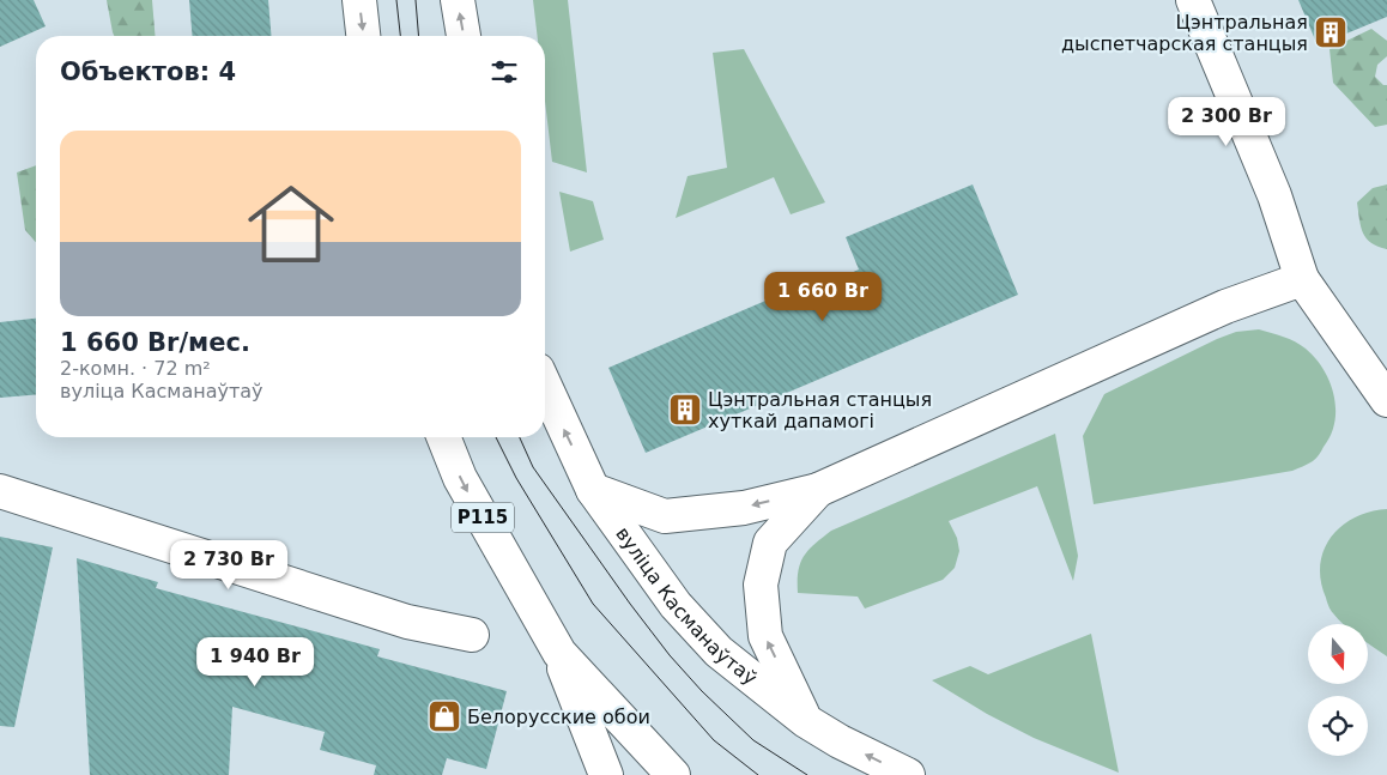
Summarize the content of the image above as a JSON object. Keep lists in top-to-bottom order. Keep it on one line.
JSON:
{"streets":{"main road":["Р115","вуліца Касманаўтаў"]},"places":{"building":["Цэнтральная дыспетчарская станцыя","Цэнтральная станцыя хуткай дапамогі"],"shop":["Белорусские обои"]},"north":"bottom","page":{"heading":"Объектов: 4","price":["2 300 Br","1 660 Br","2 730 Br","1 940 Br"],"list":[{"name":"1 660 Br/мес.","note":"2-комн. · 72 m² · вуліца Касманаўтаў"}]}}
